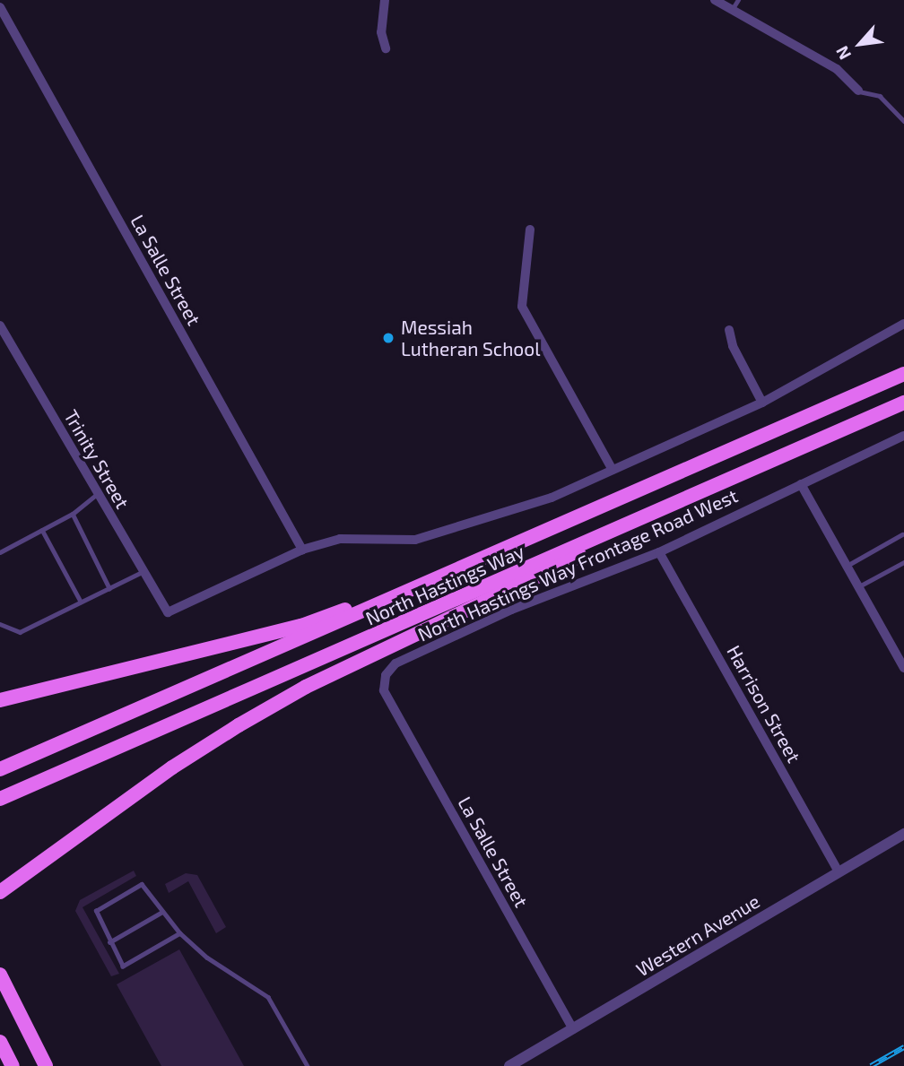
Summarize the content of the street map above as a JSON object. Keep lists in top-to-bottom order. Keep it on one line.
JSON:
{"streets":{"main road":["North Hastings Way"],"street":["La Salle Street","Trinity Street","North Hastings Way Frontage Road West","Harrison Street","Western Avenue"]},"crossings":[["La Salle Street","Trinity Street"],["La Salle Street","North Hastings Way Frontage Road West"],["La Salle Street","Western Avenue"],["North Hastings Way Frontage Road West","Harrison Street"],["Harrison Street","Western Avenue"]],"places":["Messiah Lutheran School"],"north":"bottom left"}
